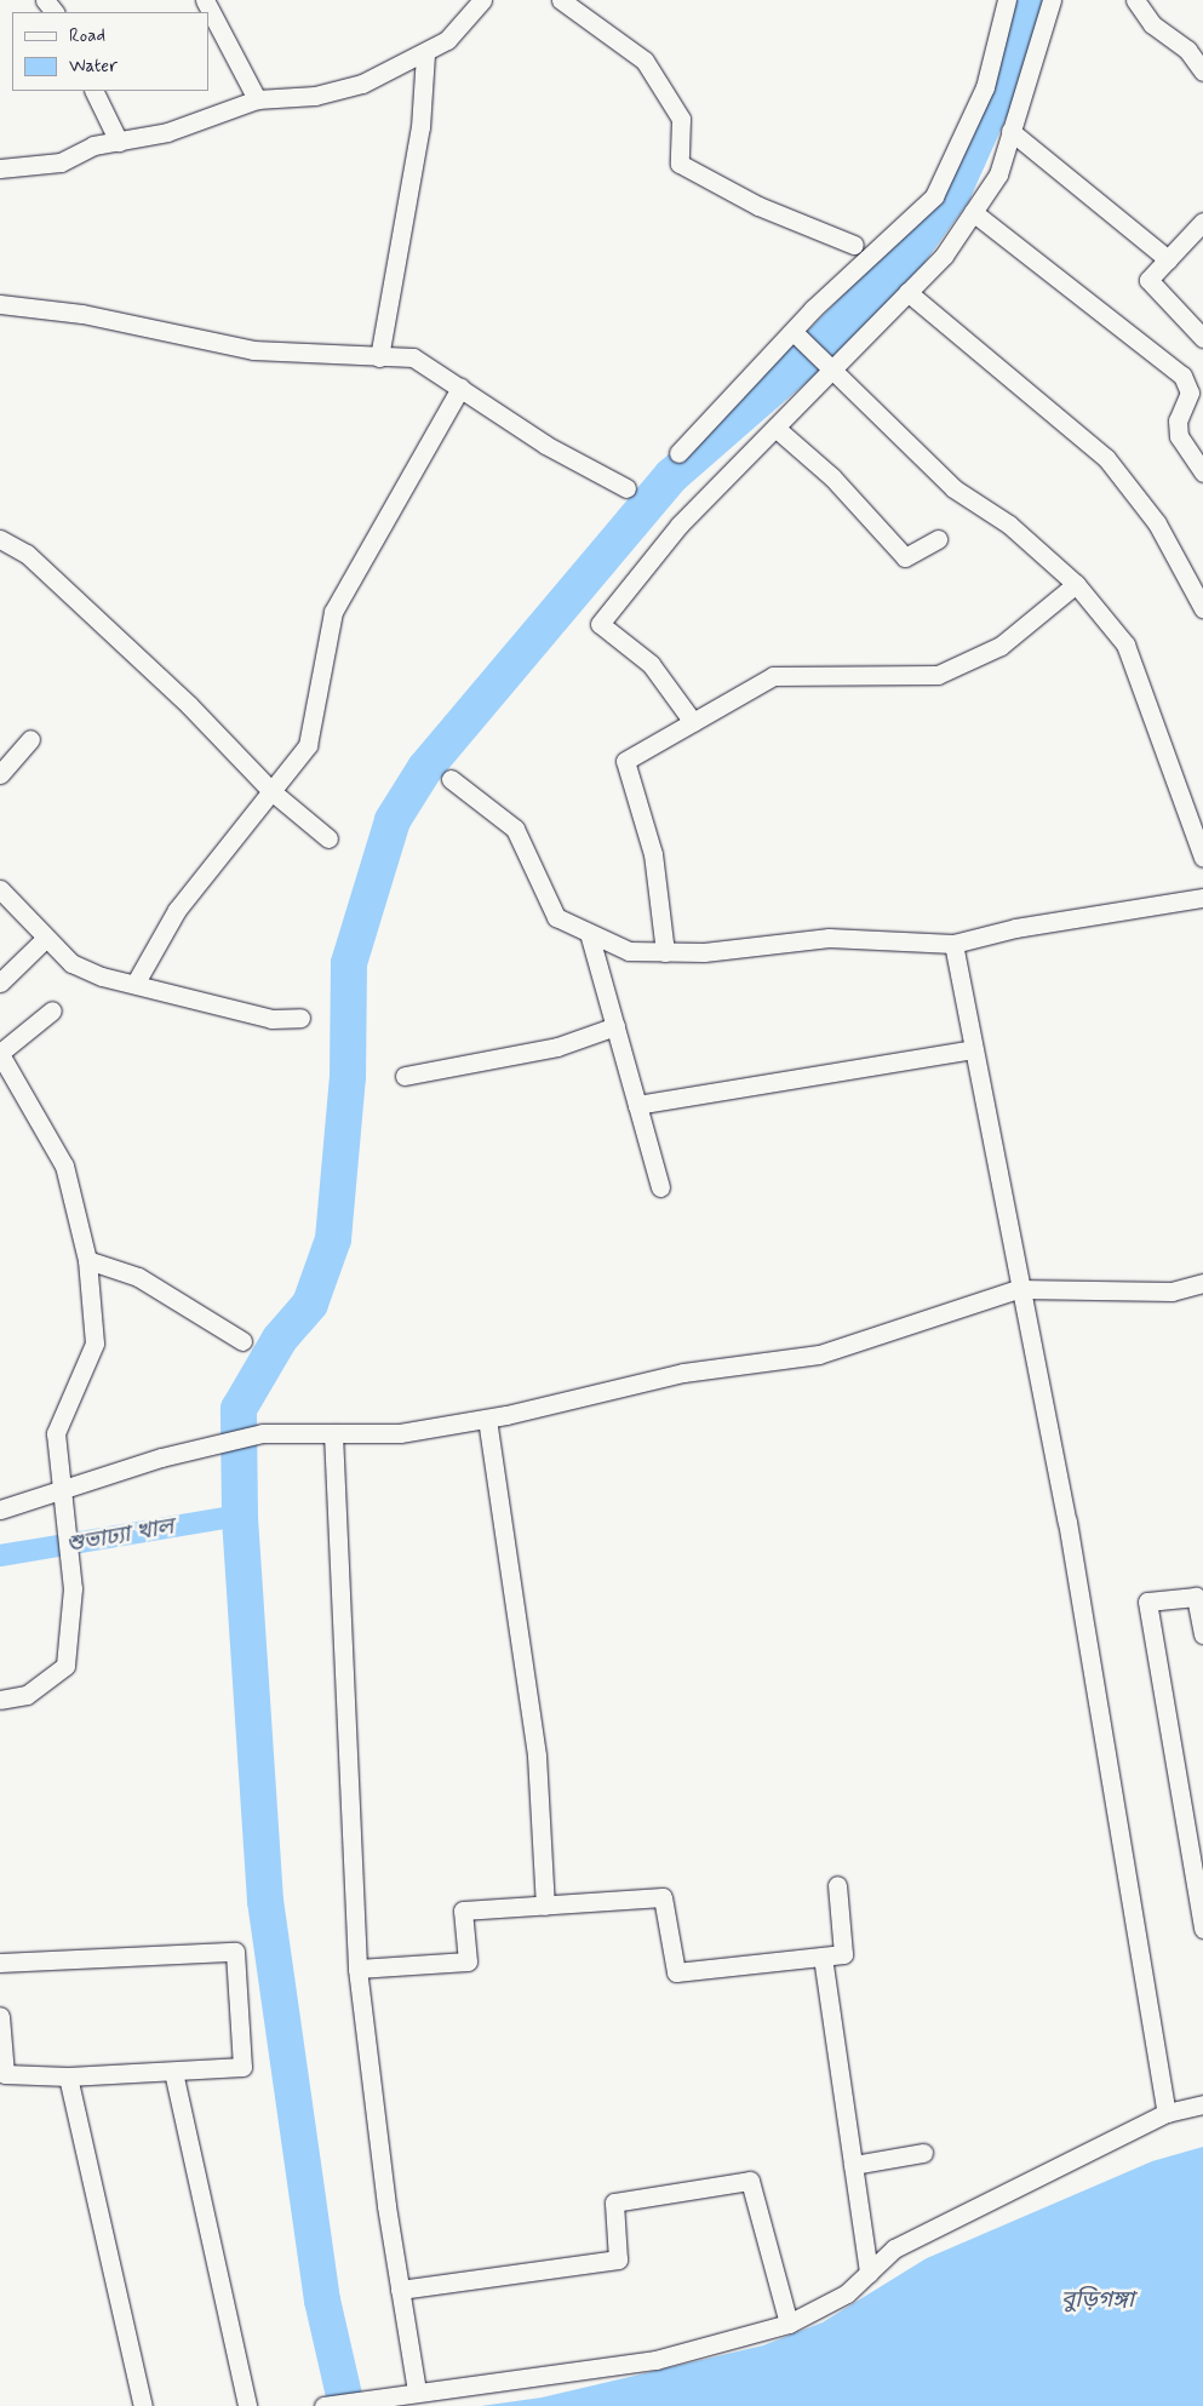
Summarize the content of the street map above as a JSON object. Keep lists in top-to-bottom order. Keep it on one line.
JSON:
{"water":["শুভাঢ্যা খাল","বুড়িগঙ্গা"],"legend":["Road","Water"]}
